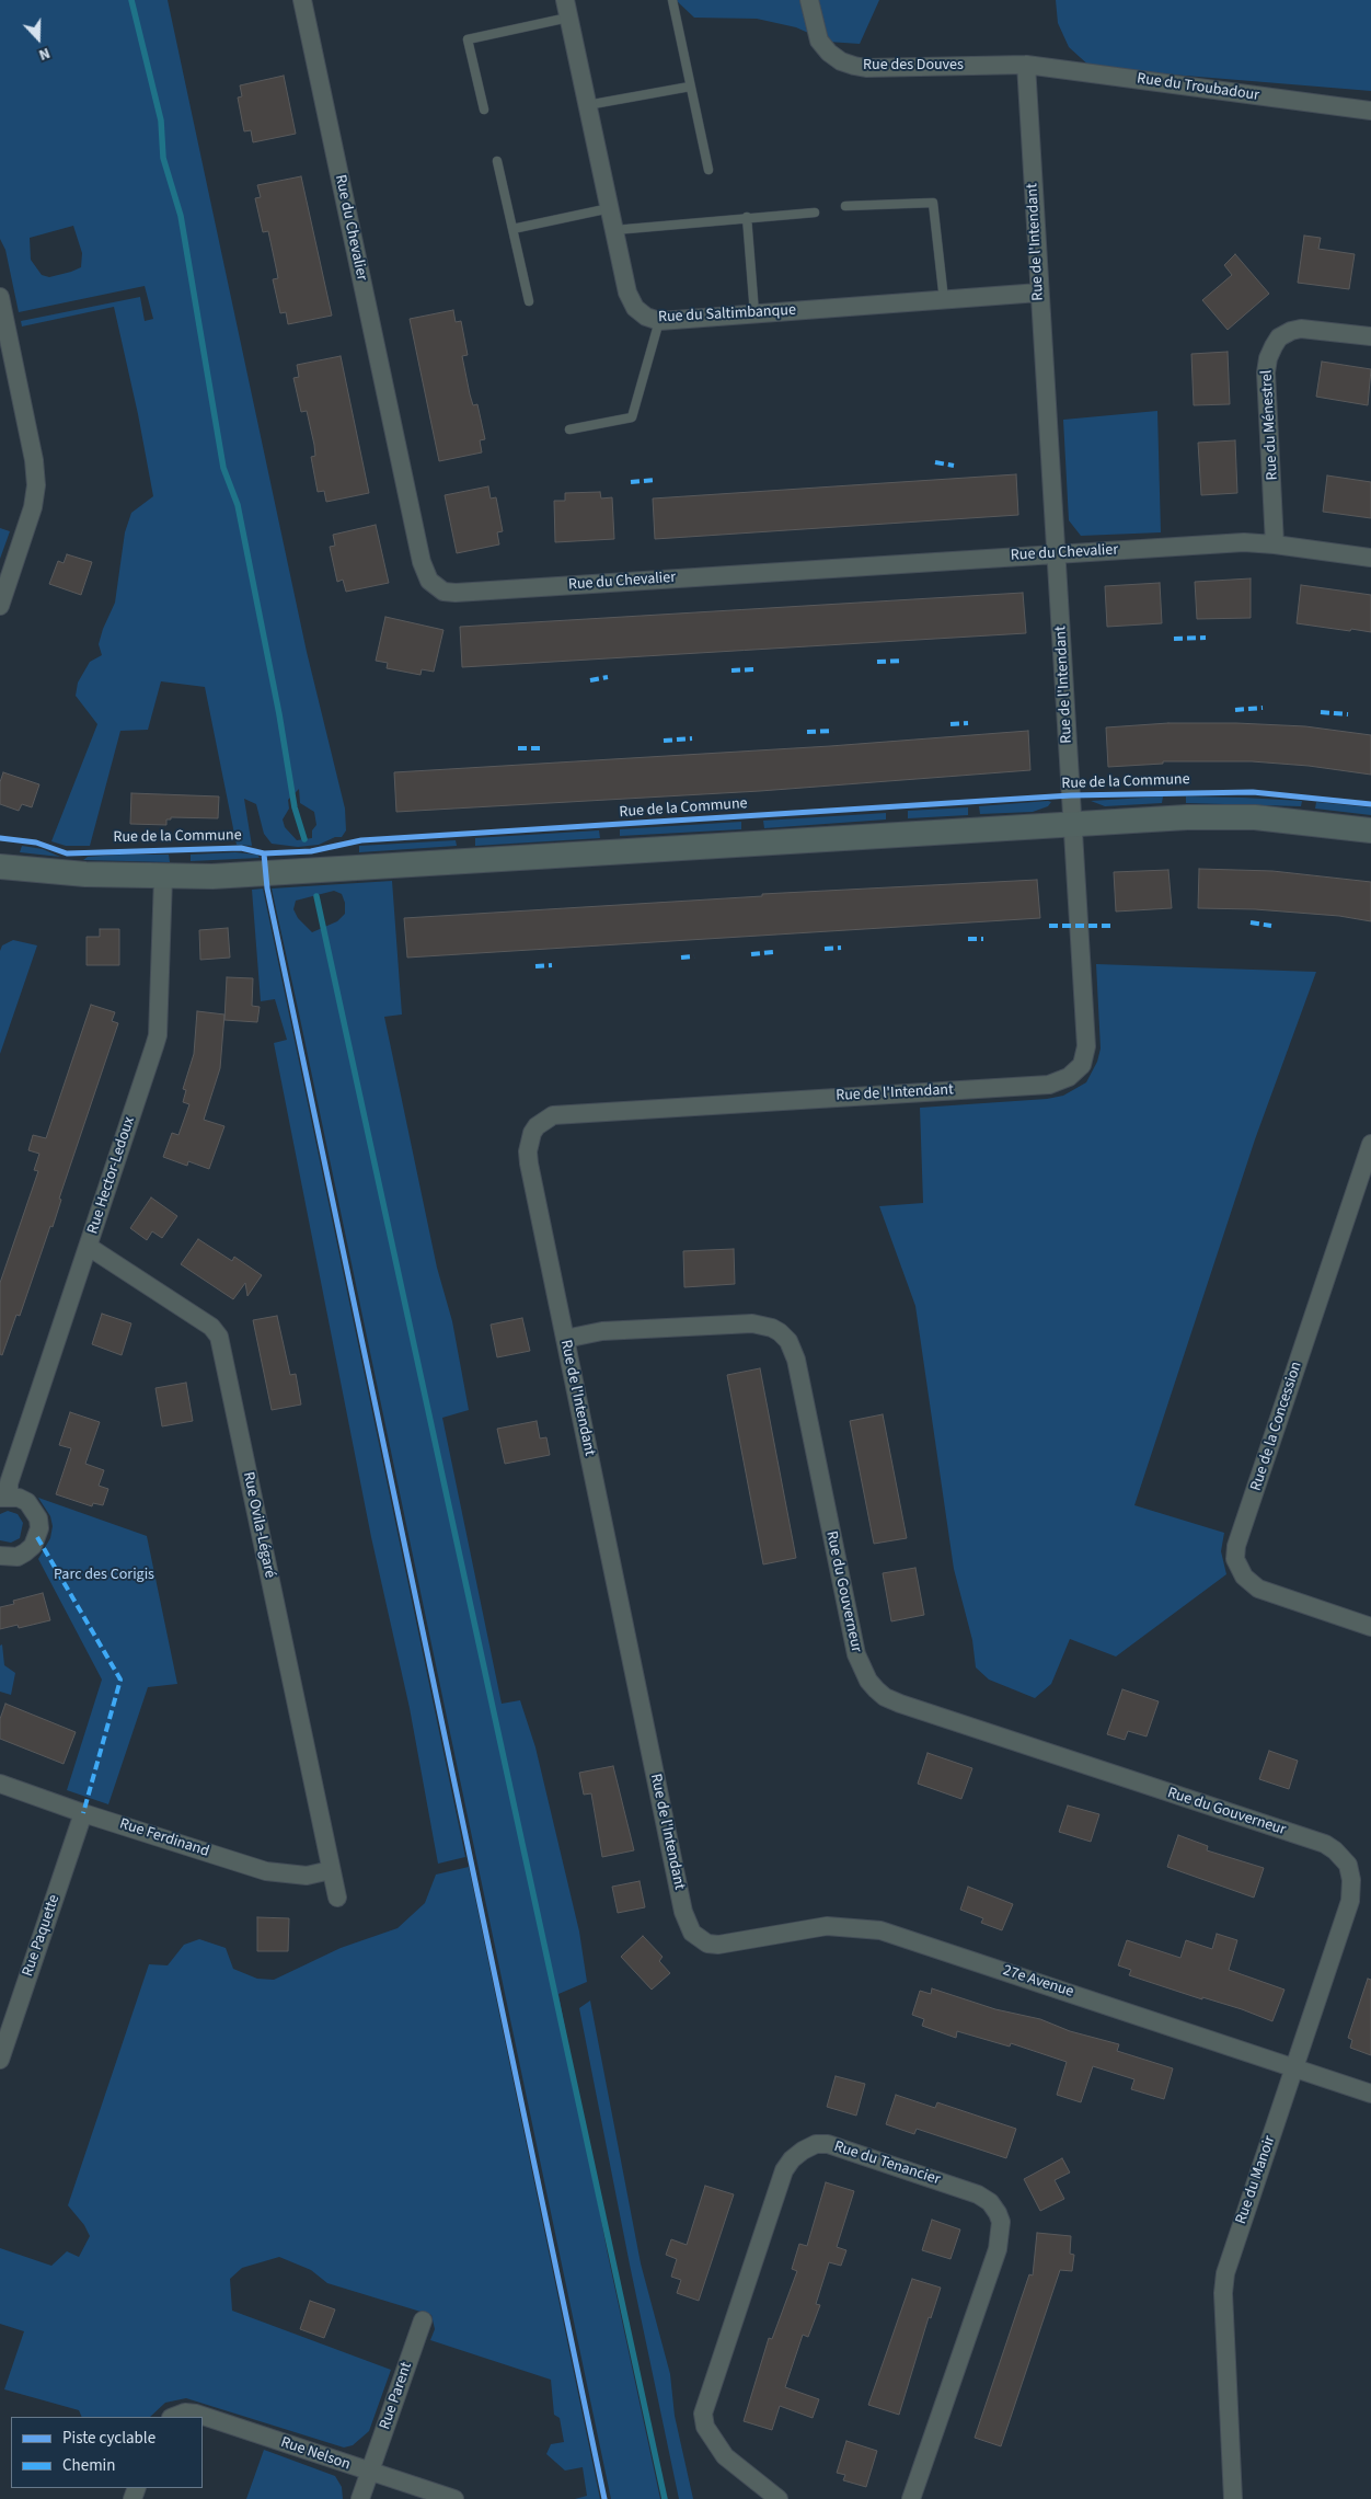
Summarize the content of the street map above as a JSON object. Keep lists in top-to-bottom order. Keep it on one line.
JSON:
{"streets":{"street":["Rue des Douves","Rue du Troubadour","Rue du Chevalier","Rue de l'Intendant","Rue du Saltimbanque","Rue du Ménestrel","Rue Hector-Ledoux","Rue de la Concession","Rue Ovila-Légaré","Rue du Gouverneur","Rue Ferdinand","Rue Paquette","27e Avenue","Rue du Tenancier","Rue du Manoir","Rue Parent","Rue Nelson"],"cycle path":["Rue de la Commune"]},"crossings":[["Rue des Douves","Rue du Troubadour"],["Rue des Douves","Rue de l'Intendant"],["Rue du Troubadour","Rue de l'Intendant"],["Rue du Chevalier","Rue de l'Intendant"],["Rue du Chevalier","Rue du Ménestrel"],["Rue de l'Intendant","Rue du Saltimbanque"],["Rue de l'Intendant","Rue du Gouverneur"],["Rue de l'Intendant","27e Avenue"],["Rue Hector-Ledoux","Rue Ovila-Légaré"],["Rue Ovila-Légaré","Rue Ferdinand"],["Rue du Gouverneur","Rue du Manoir"],["Rue Ferdinand","Rue Paquette"],["27e Avenue","Rue du Manoir"],["Rue Parent","Rue Nelson"]],"parks":["Parc des Corigis"],"legend":["Piste cyclable","Chemin"],"north":"bottom"}
